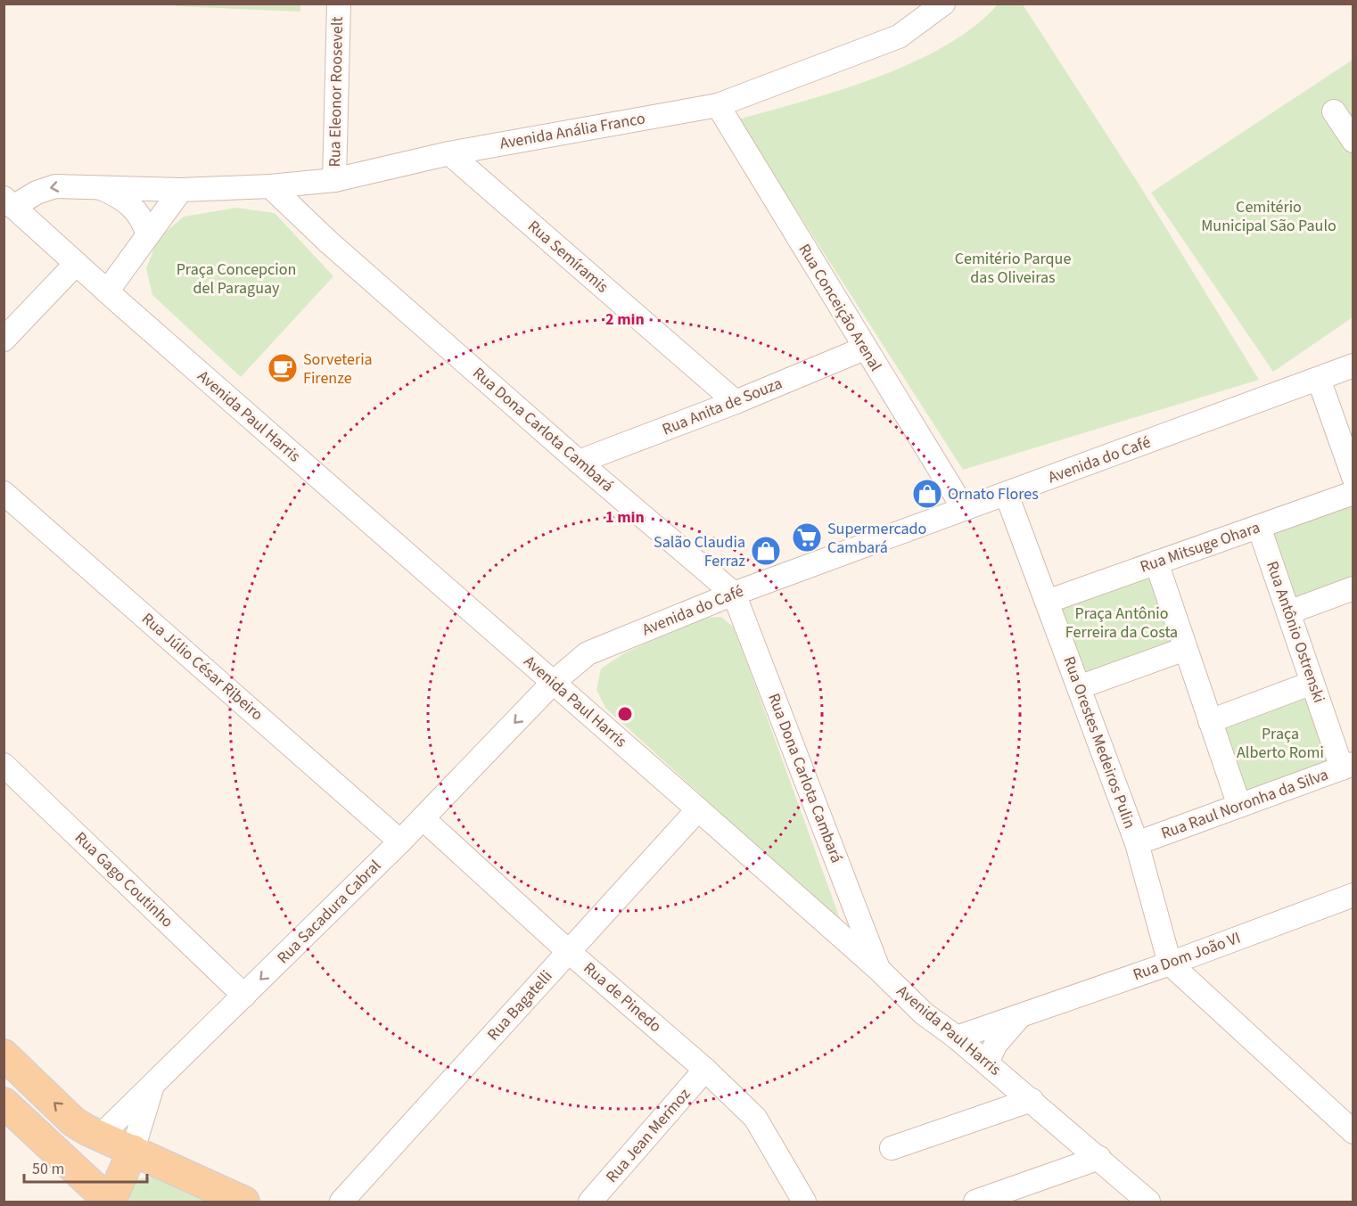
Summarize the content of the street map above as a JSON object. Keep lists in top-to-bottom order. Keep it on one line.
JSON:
{"streets":{"street":["Rua Eleonor Roosevelt","Avenida Anália Franco","Rua Semíramis","Rua Conceição Arenal","Rua Anita de Souza","Avenida Paul Harris","Rua Dona Carlota Cambará","Avenida do Café","Rua Mitsuge Ohara","Rua Antônio Ostrenski","Rua Júlio César Ribeiro","Rua Orestes Medeiros Pulin","Rua Raul Noronha da Silva","Rua Gago Coutinho","Rua Sacadura Cabral","Rua Dom João VI","Rua de Pinedo","Rua Bagatelli","Rua Jean Mermoz"]},"crossings":[["Rua Eleonor Roosevelt","Avenida Anália Franco"],["Avenida Anália Franco","Rua Semíramis"],["Avenida Anália Franco","Rua Conceição Arenal"],["Avenida Anália Franco","Avenida Paul Harris"],["Avenida Anália Franco","Rua Dona Carlota Cambará"],["Rua Semíramis","Rua Anita de Souza"],["Rua Conceição Arenal","Rua Anita de Souza"],["Rua Conceição Arenal","Avenida do Café"],["Rua Anita de Souza","Rua Dona Carlota Cambará"],["Avenida Paul Harris","Rua Dona Carlota Cambará"],["Avenida Paul Harris","Avenida do Café"],["Avenida Paul Harris","Rua Sacadura Cabral"],["Avenida Paul Harris","Rua Dom João VI"],["Avenida Paul Harris","Rua Bagatelli"],["Rua Dona Carlota Cambará","Avenida do Café"],["Avenida do Café","Rua Orestes Medeiros Pulin"],["Avenida do Café","Rua Sacadura Cabral"],["Rua Mitsuge Ohara","Rua Antônio Ostrenski"],["Rua Mitsuge Ohara","Rua Orestes Medeiros Pulin"],["Rua Antônio Ostrenski","Rua Raul Noronha da Silva"],["Rua Júlio César Ribeiro","Rua Sacadura Cabral"],["Rua Orestes Medeiros Pulin","Rua Raul Noronha da Silva"],["Rua Orestes Medeiros Pulin","Rua Dom João VI"],["Rua Gago Coutinho","Rua Sacadura Cabral"],["Rua Sacadura Cabral","Rua de Pinedo"],["Rua de Pinedo","Rua Bagatelli"],["Rua de Pinedo","Rua Jean Mermoz"]],"one_way":["Rua Sacadura Cabral"],"parks":["Cemitério Municipal São Paulo","Cemitério Parque das Oliveiras","Praça Concepcion del Paraguay","Praça Antônio Ferreira da Costa","Praça Alberto Romi"],"places":{"cafe":["Sorveteria Firenze"],"shop":["Ornato Flores","Salão Claudia Ferraz"],"supermarket":["Supermercado Cambará"]},"scale_bar":"50 m","rings":["2 min","1 min"]}
